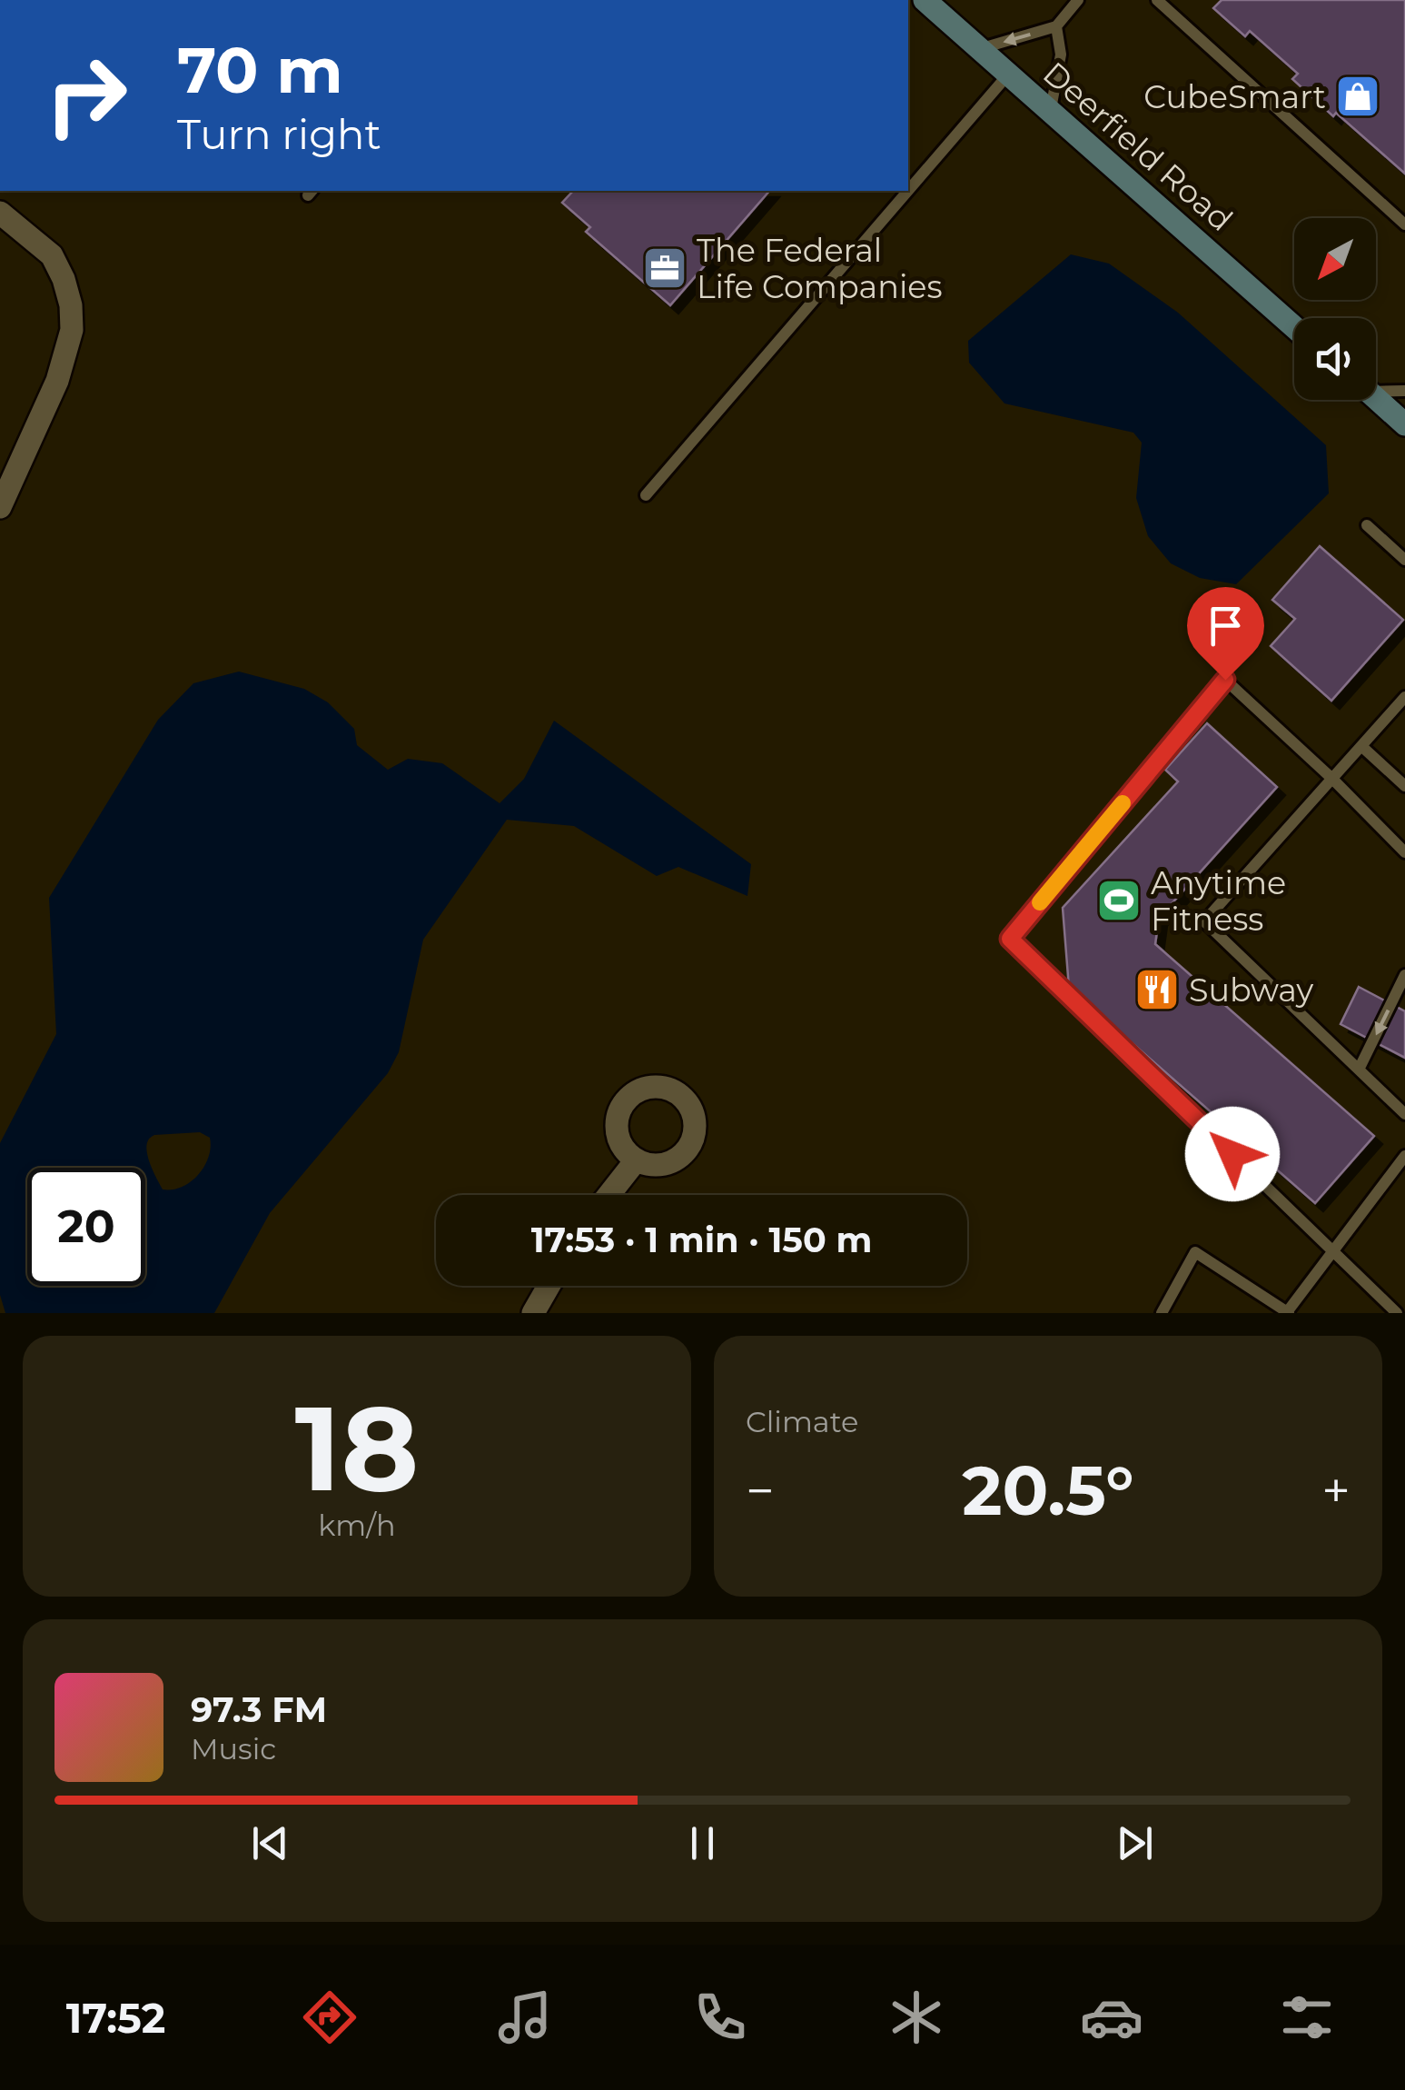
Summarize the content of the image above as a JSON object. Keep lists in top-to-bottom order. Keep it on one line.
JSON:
{"streets":{"main road":["Deerfield Road"]},"places":{"shop":["CubeSmart"],"office":["The Federal Life Companies"],"sports":["Anytime Fitness"],"restaurant":["Subway"]},"north":"bottom left","page":{"turn":["70 m","Turn right"],"limit":"20","trip":"17:53 · 1 min · 150 m","tile":[["18","km/h"],"Climate"],"heat":["−","20.5°","+"],"song":["97.3 FM","Music"],"tabs":"17:52"}}
